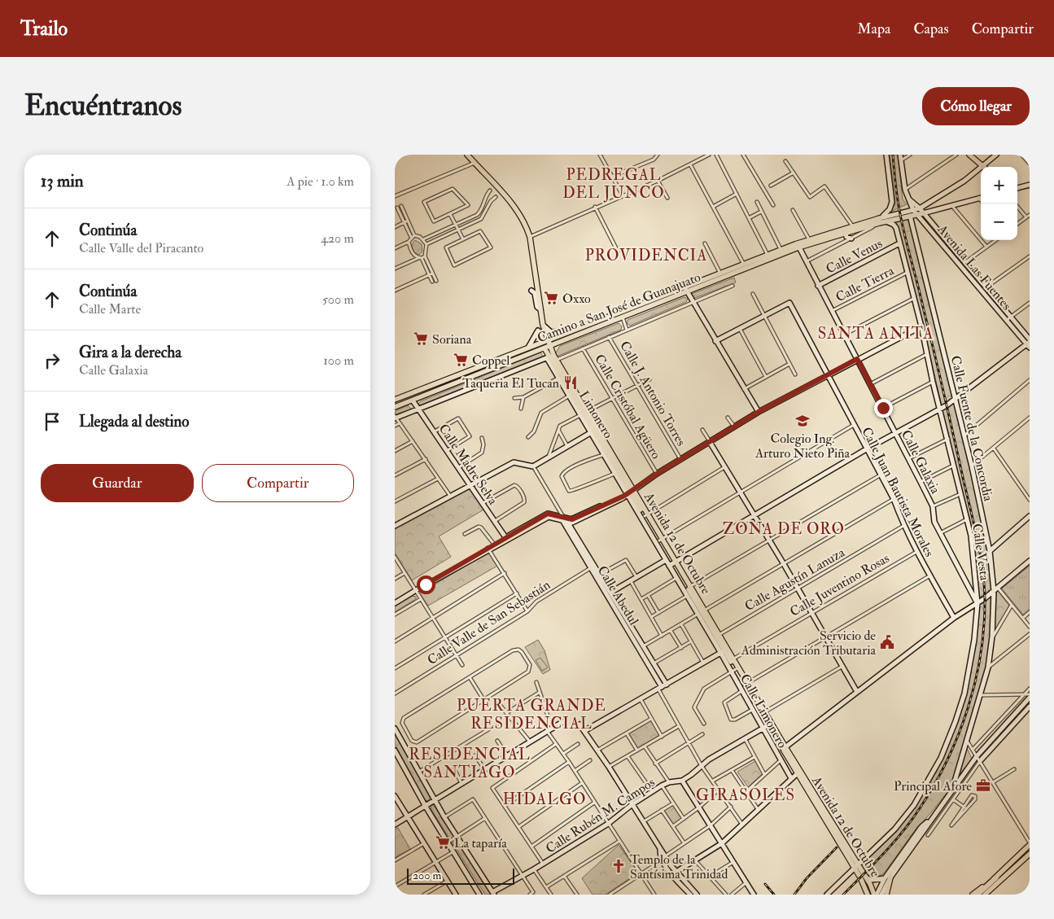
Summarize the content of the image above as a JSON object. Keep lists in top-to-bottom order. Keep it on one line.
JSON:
{"streets":{"main road":["Camino a San José de Guanajuato","Limonero","Avenida 12 de Octubre"],"street":["Calle Venus","Avenida Las Fuentes","Calle Tierra","Calle J. Antonio Torres","Calle Cristóbal Agüero","Calle Fuente de la Concordia","Calle Galaxia","Calle Madre Selva","Calle Juan Bautista Morales","Calle Vesta","Calle Agustín Lanuza","Calle Juventino Rosas","Calle Abedul","Calle Valle de San Sebastián","Calle Limonero","Calle Rubén M. Campos"]},"crossings":[["Calle Venus","Calle Galaxia"],["Calle Venus","Calle Vesta"],["Avenida Las Fuentes","Camino a San José de Guanajuato"],["Calle Tierra","Calle Galaxia"],["Calle Tierra","Calle Vesta"],["Camino a San José de Guanajuato","Calle Fuente de la Concordia"],["Camino a San José de Guanajuato","Calle Galaxia"],["Camino a San José de Guanajuato","Calle Madre Selva"],["Camino a San José de Guanajuato","Avenida 12 de Octubre"],["Camino a San José de Guanajuato","Calle Vesta"],["Limonero","Avenida 12 de Octubre"],["Limonero","Calle Limonero"],["Calle Galaxia","Calle Vesta"],["Calle Juan Bautista Morales","Calle Agustín Lanuza"],["Calle Juan Bautista Morales","Calle Juventino Rosas"],["Avenida 12 de Octubre","Calle Vesta"],["Avenida 12 de Octubre","Calle Agustín Lanuza"],["Avenida 12 de Octubre","Calle Juventino Rosas"],["Avenida 12 de Octubre","Calle Limonero"],["Calle Abedul","Calle Valle de San Sebastián"]],"districts":["PEDREGAL DEL JUNCO","PROVIDENCIA","SANTA ANITA","ZONA DE ORO","PUERTA GRANDE RESIDENCIAL","RESIDENCIAL SANTIAGO","GIRASOLES","HIDALGO"],"places":{"supermarket":["Oxxo","Soriana","Coppel","La taparía"],"restaurant":["Taqueria El Tucan"],"school or university":["Colegio Ing. Arturo Nieto Piña"],"public building":["Servicio de Administración Tributaria"],"office":["Principal Afore"],"church":["Templo de la Santísima Trinidad"]},"scale_bar":"200 m","page":{"header":"Trailo","nav":["Mapa","Capas","Compartir"],"buttons":["Cómo llegar",["Guardar","Compartir"]],"title":"Encuéntranos","heading":["13 min","A pie · 1.0 km"],"map_buttons":["+","−"],"list":[["Continúa","Calle Valle del Piracanto","420 m"],["Continúa","Calle Marte","500 m"],["Gira a la derecha","Calle Galaxia","100 m"],"Llegada al destino"],"scale":"200 m"}}
